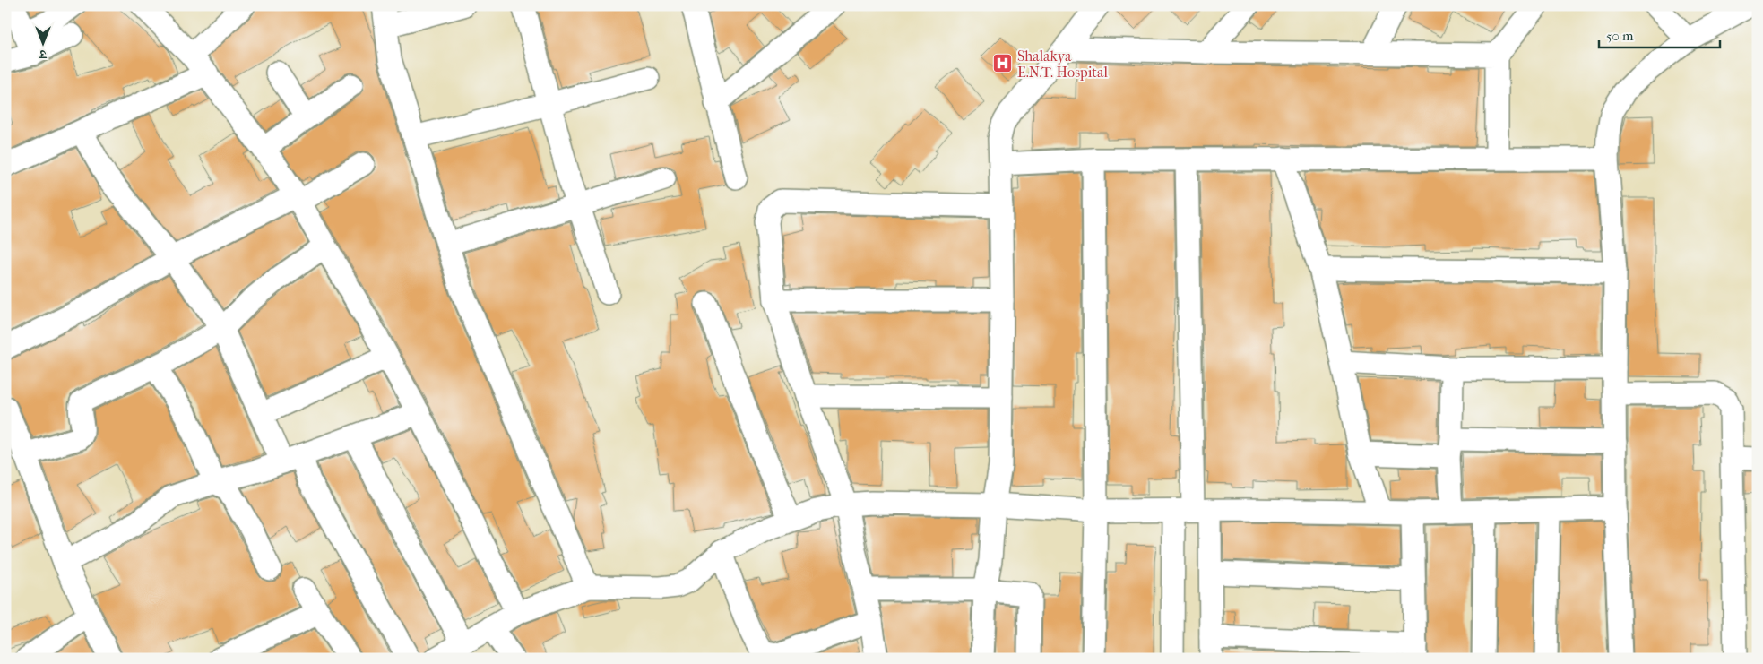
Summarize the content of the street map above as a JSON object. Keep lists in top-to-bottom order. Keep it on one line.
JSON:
{"places":{"hospital":["Shalakya E.N.T. Hospital"]},"scale_bar":"50 m","north":"bottom"}
